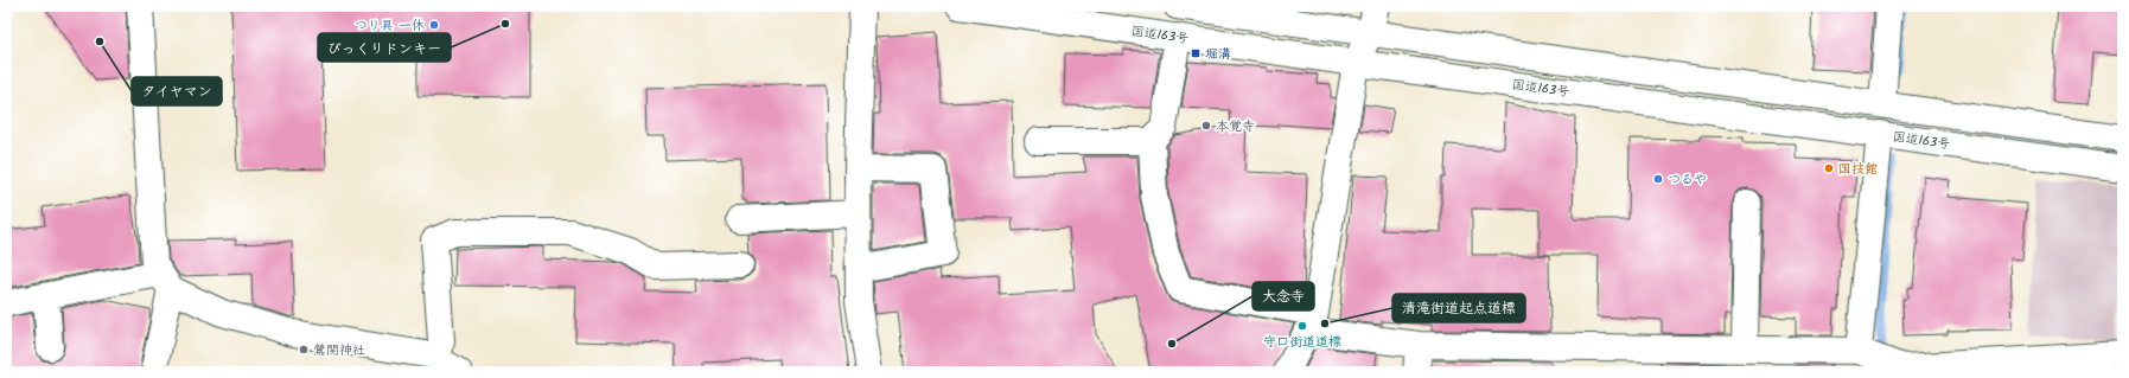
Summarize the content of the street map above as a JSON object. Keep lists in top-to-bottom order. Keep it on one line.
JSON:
{"streets":{"main road":["国道163号"]},"places":{"other":["びっくりドンキー","つり具 一休","タイヤマン","本覚寺","国技館","つるや","清滝街道起点道標","守口街道道標","大念寺","鶯関神社"],"transit":["堀溝"]}}
